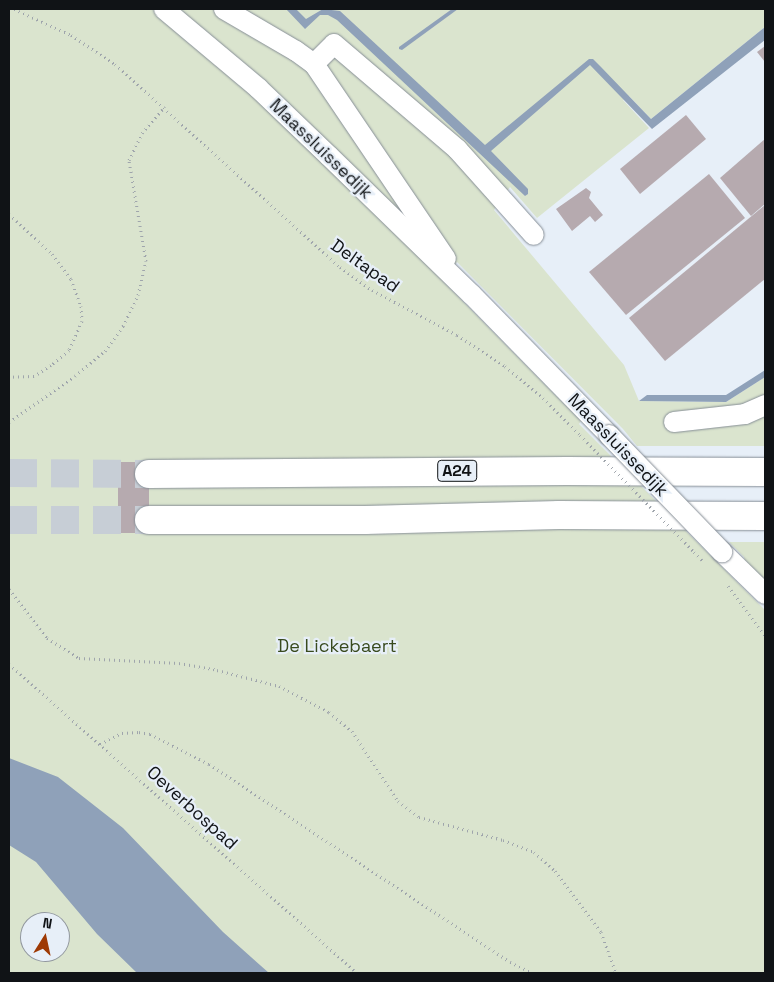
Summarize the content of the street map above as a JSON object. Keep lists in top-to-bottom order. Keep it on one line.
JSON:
{"streets":{"highway":["A24"],"street":["Maassluissedijk"],"path":["Deltapad","Oeverbospad"]},"parks":["De Lickebaert"],"north":"top"}
